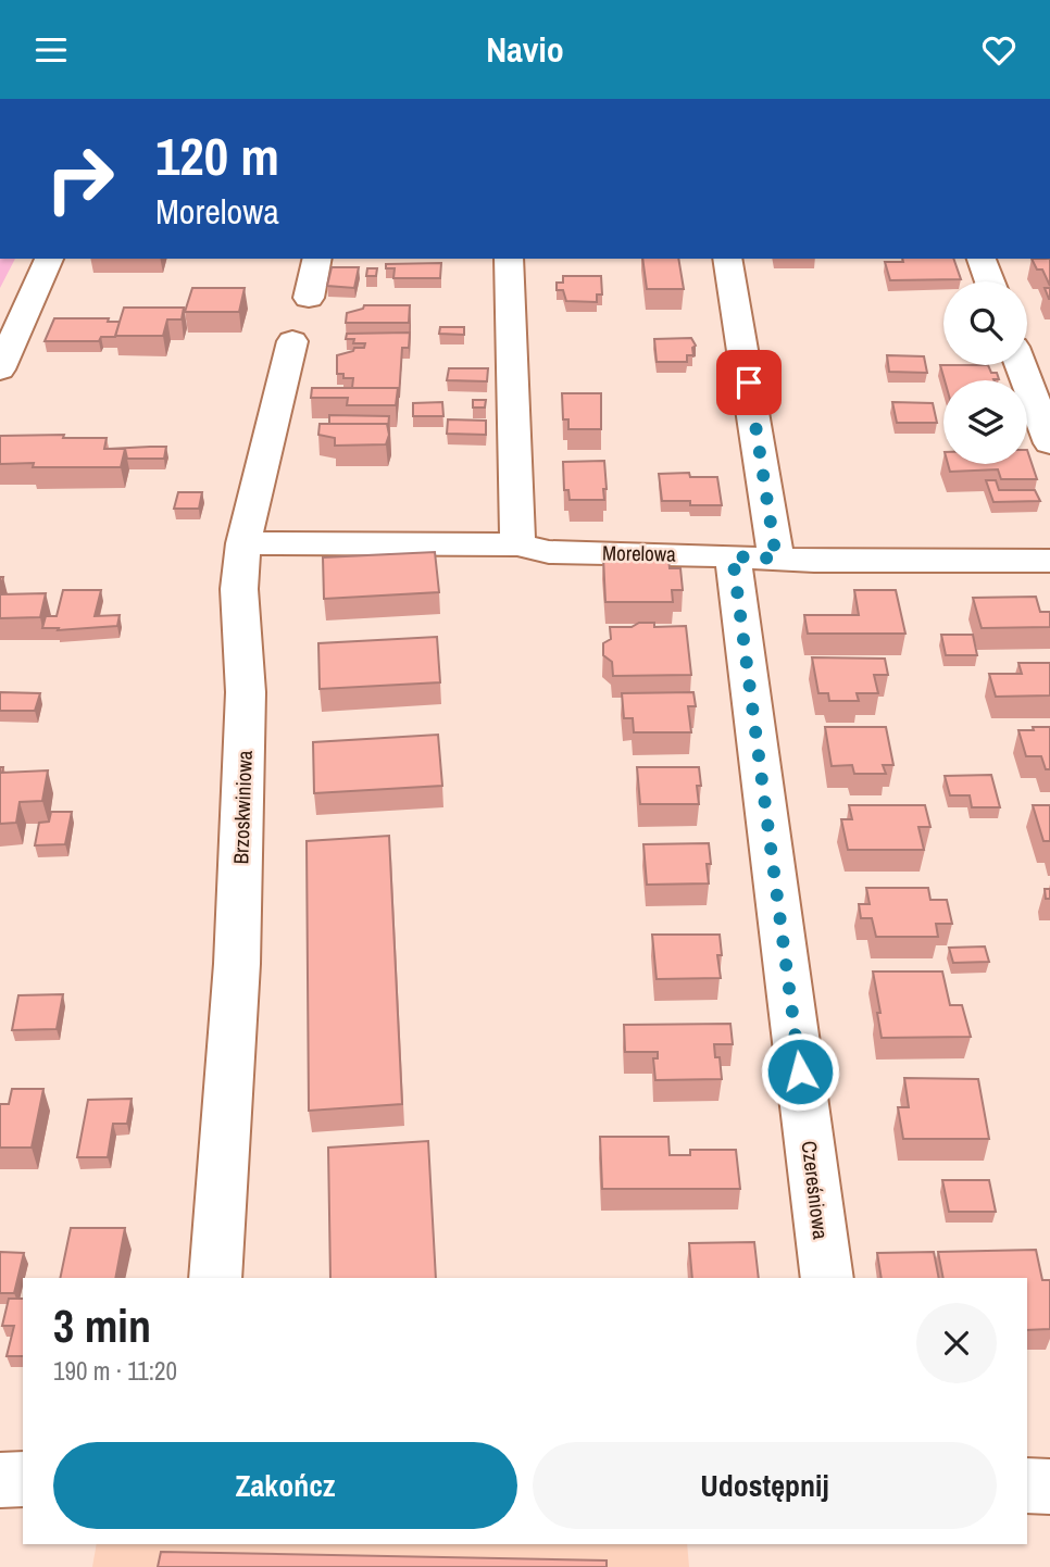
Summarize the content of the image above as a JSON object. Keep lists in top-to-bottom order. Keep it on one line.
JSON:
{"streets":{"street":["Morelowa","Brzoskwiniowa","Czereśniowa"]},"crossings":[["Morelowa","Brzoskwiniowa"],["Morelowa","Czereśniowa"]],"page":{"header":"Navio","turn":["120 m","Morelowa"],"heading":["3 min","190 m · 11:20"],"buttons":["Zakończ","Udostępnij"]}}
